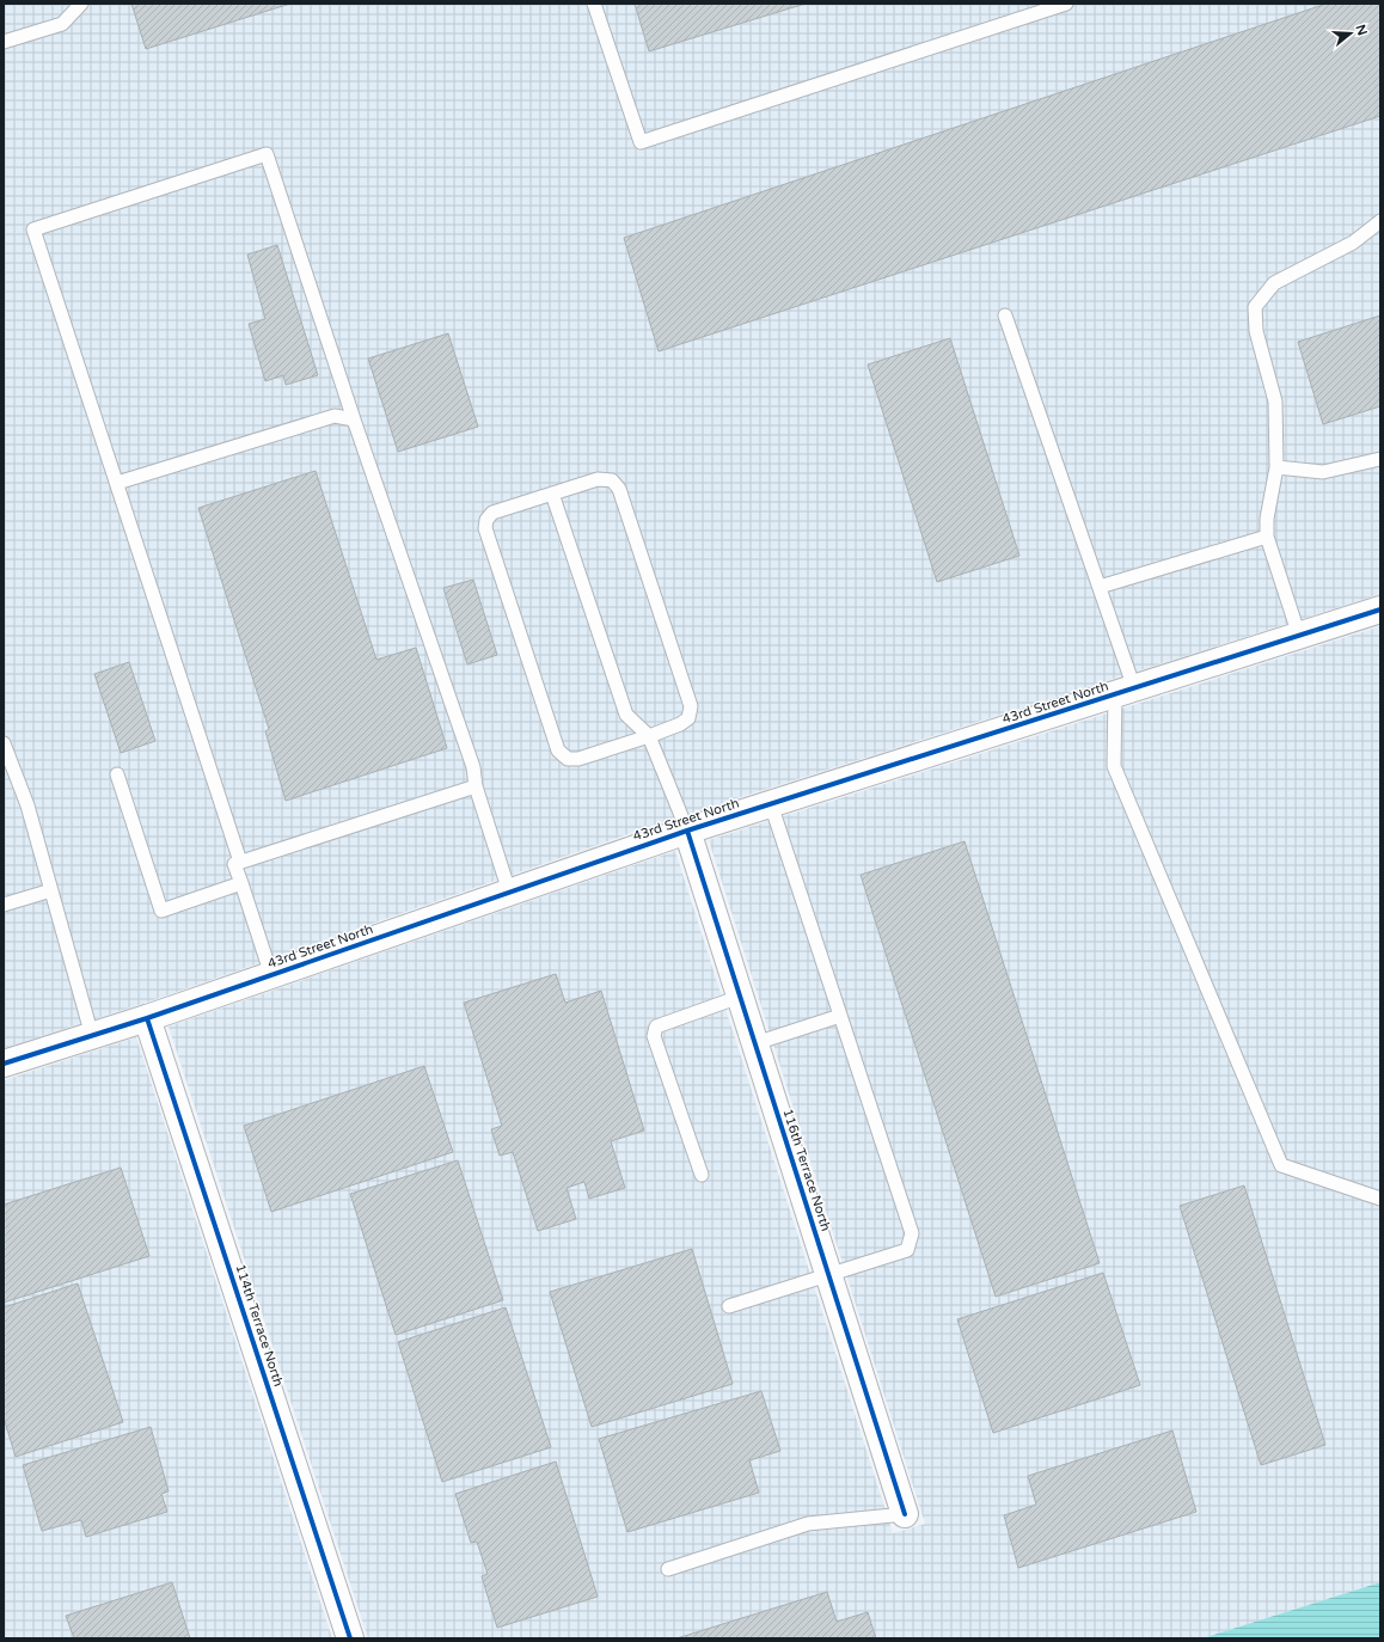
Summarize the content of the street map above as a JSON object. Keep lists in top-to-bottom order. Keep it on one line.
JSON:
{"streets":{"street":["43rd Street North","116th Terrace North","114th Terrace North"]},"crossings":[["43rd Street North","116th Terrace North"],["43rd Street North","114th Terrace North"]],"north":"right"}
